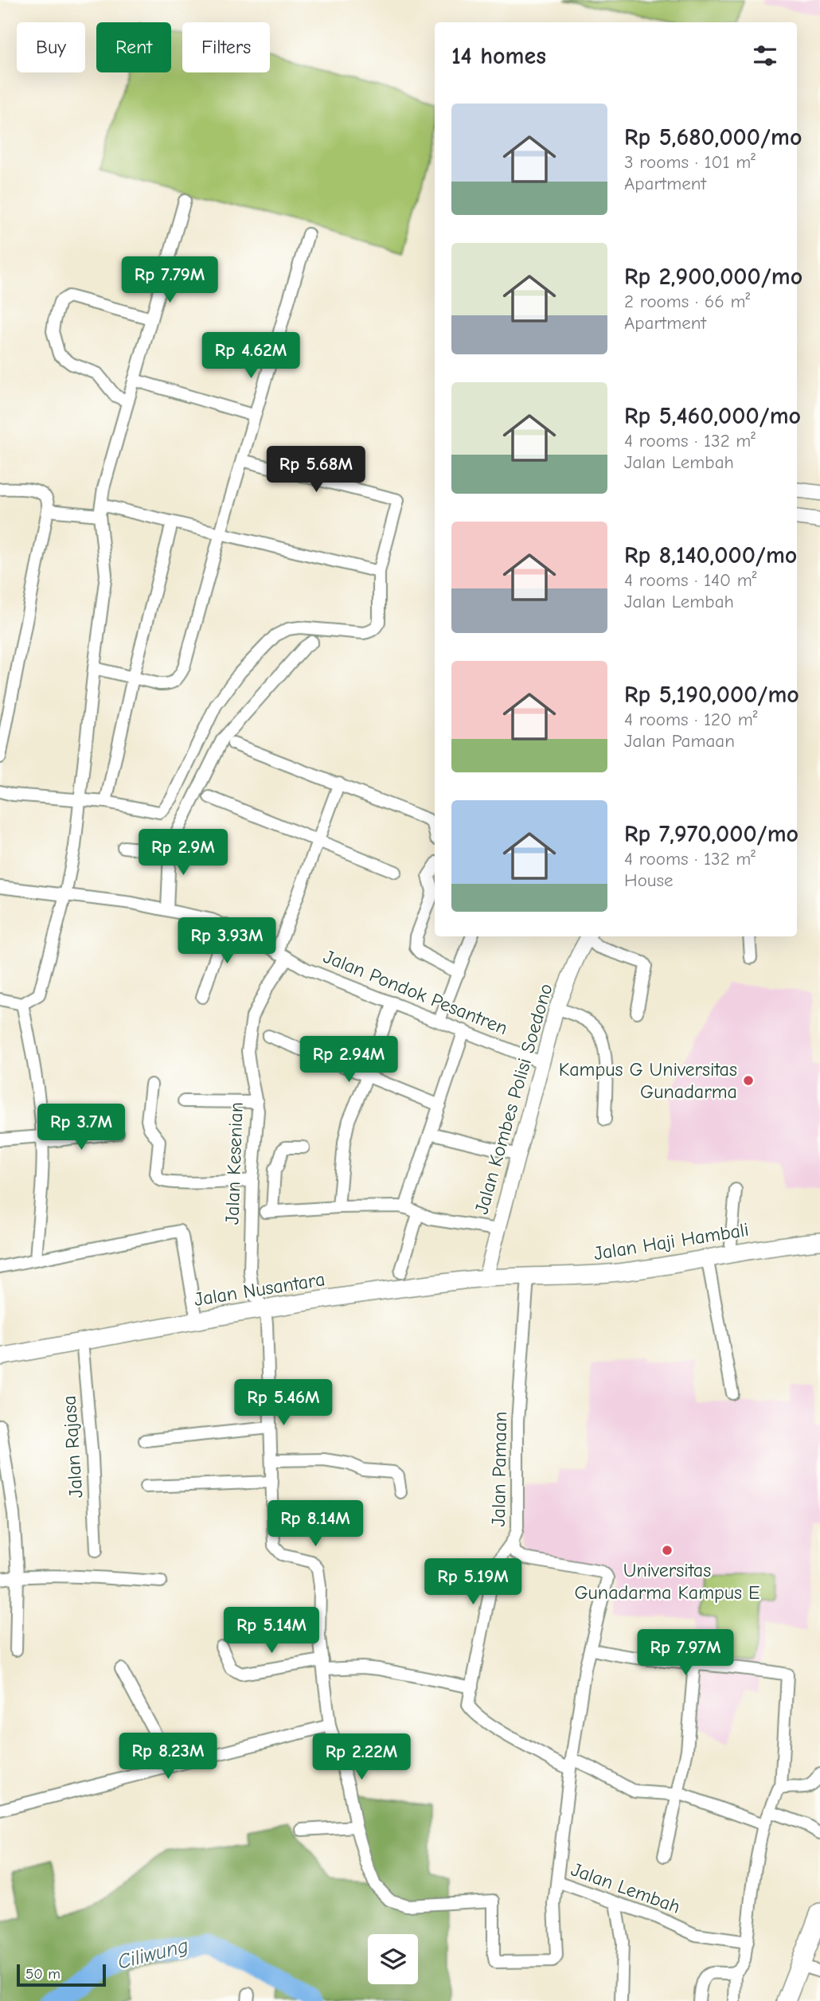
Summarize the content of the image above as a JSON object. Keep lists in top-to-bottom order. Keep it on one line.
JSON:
{"streets":{"main road":["Jalan Haji Hambali","Jalan Nusantara"],"street":["Jalan Pondok Pesantren","Jalan Kombes Polisi Soedono","Jalan Kesenian","Jalan Rajasa","Jalan Pamaan","Jalan Lembah"]},"crossings":[["Jalan Pondok Pesantren","Jalan Kombes Polisi Soedono"],["Jalan Pondok Pesantren","Jalan Kesenian"],["Jalan Kombes Polisi Soedono","Jalan Nusantara"],["Jalan Kesenian","Jalan Nusantara"],["Jalan Kesenian","Jalan Lembah"],["Jalan Haji Hambali","Jalan Nusantara"],["Jalan Haji Hambali","Jalan Pamaan"],["Jalan Nusantara","Jalan Rajasa"],["Jalan Nusantara","Jalan Pamaan"],["Jalan Nusantara","Jalan Lembah"]],"water":["Ciliwung"],"places":["Kampus G Universitas Gunadarma","Universitas Gunadarma Kampus E"],"scale_bar":"50 m","page":{"chip":["Buy","Rent","Filters"],"heading":"14 homes","list":[{"name":"Rp 5,680,000/mo","note":"3 rooms · 101 m² · Apartment"},{"name":"Rp 2,900,000/mo","note":"2 rooms · 66 m² · Apartment"},{"name":"Rp 5,460,000/mo","note":"4 rooms · 132 m² · Jalan Lembah"},{"name":"Rp 8,140,000/mo","note":"4 rooms · 140 m² · Jalan Lembah"},{"name":"Rp 5,190,000/mo","note":"4 rooms · 120 m² · Jalan Pamaan"},{"name":"Rp 7,970,000/mo","note":"4 rooms · 132 m² · House"}],"price":["Rp 7.79M","Rp 4.62M","Rp 5.68M","Rp 2.9M","Rp 3.93M","Rp 2.94M","Rp 3.7M","Rp 5.46M","Rp 8.14M","Rp 5.19M","Rp 5.14M","Rp 7.97M","Rp 8.23M","Rp 2.22M"],"scale":"50 m"}}
